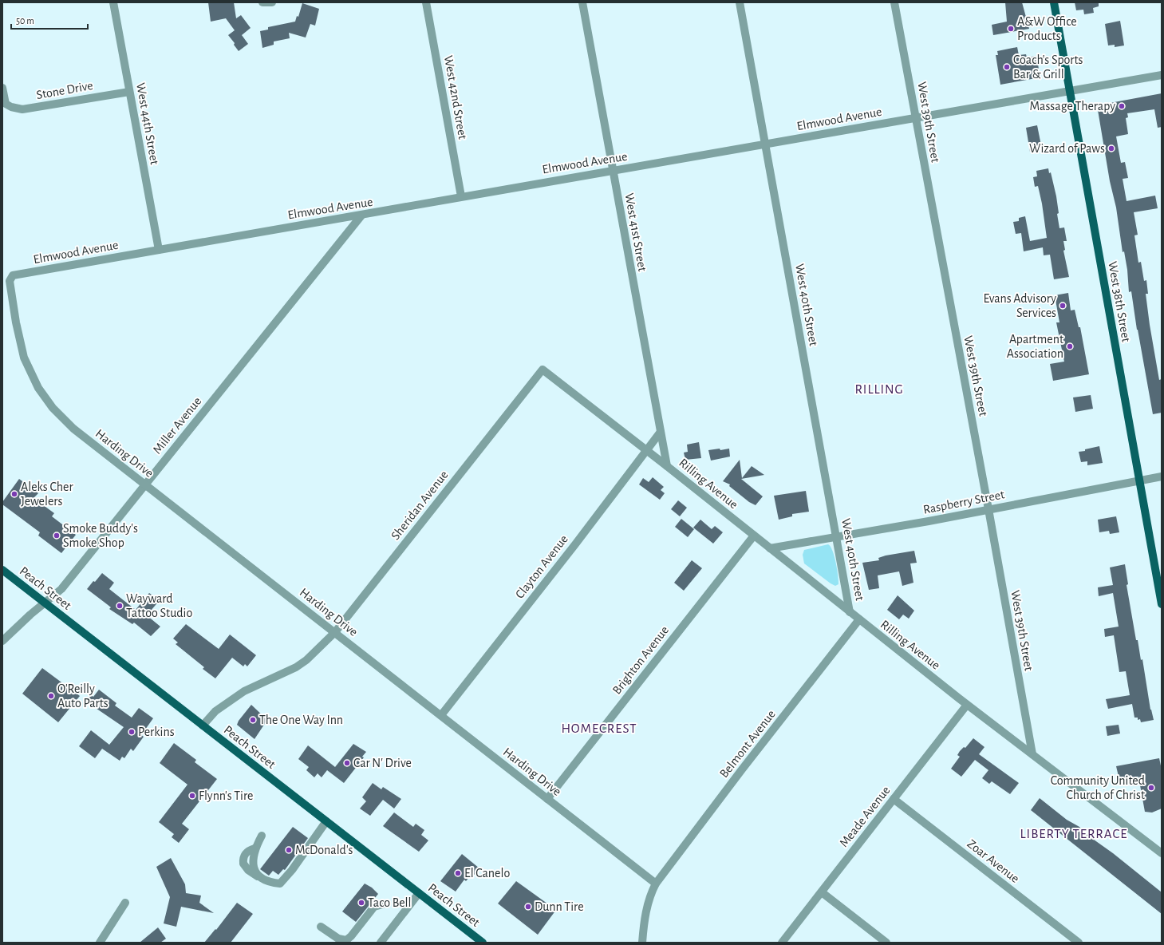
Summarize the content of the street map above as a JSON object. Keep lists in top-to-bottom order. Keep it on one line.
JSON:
{"streets":{"main road":["West 38th Street","Peach Street"],"street":["Stone Drive","West 42nd Street","Elmwood Avenue","West 39th Street","West 44th Street","West 41st Street","West 40th Street","Miller Avenue","Harding Drive","Rilling Avenue","Raspberry Street","Sheridan Avenue","Clayton Avenue","Brighton Avenue","Belmont Avenue","Meade Avenue","Zoar Avenue"]},"crossings":[["Stone Drive","West 44th Street"],["West 42nd Street","Elmwood Avenue"],["Elmwood Avenue","West 39th Street"],["Elmwood Avenue","West 44th Street"],["Elmwood Avenue","West 41st Street"],["Elmwood Avenue","West 38th Street"],["Elmwood Avenue","West 40th Street"],["Elmwood Avenue","Miller Avenue"],["Elmwood Avenue","Harding Drive"],["West 39th Street","Rilling Avenue"],["West 39th Street","Raspberry Street"],["West 41st Street","Rilling Avenue"],["West 41st Street","Clayton Avenue"],["West 38th Street","Raspberry Street"],["West 40th Street","Rilling Avenue"],["West 40th Street","Raspberry Street"],["Miller Avenue","Harding Drive"],["Miller Avenue","Peach Street"],["Harding Drive","Sheridan Avenue"],["Harding Drive","Clayton Avenue"],["Harding Drive","Brighton Avenue"],["Harding Drive","Belmont Avenue"],["Rilling Avenue","Raspberry Street"],["Rilling Avenue","Sheridan Avenue"],["Rilling Avenue","Clayton Avenue"],["Rilling Avenue","Brighton Avenue"],["Rilling Avenue","Belmont Avenue"],["Rilling Avenue","Meade Avenue"],["Sheridan Avenue","Clayton Avenue"],["Sheridan Avenue","Peach Street"],["Meade Avenue","Zoar Avenue"]],"districts":["RILLING","HOMECREST","LIBERTY TERRACE"],"places":["A&W Office Products","Coach's Sports Bar & Grill","Massage Therapy","Wizard of Paws","Evans Advisory Services","Apartment Association","Aleks Cher Jewelers","Smoke Buddy's Smoke Shop","Wayward Tattoo Studio","O'Reilly Auto Parts","The One Way Inn","Perkins","Car N' Drive","Community United Church of Christ","Flynn's Tire","McDonald's","El Canelo","Taco Bell","Dunn Tire"],"scale_bar":"50 m"}
